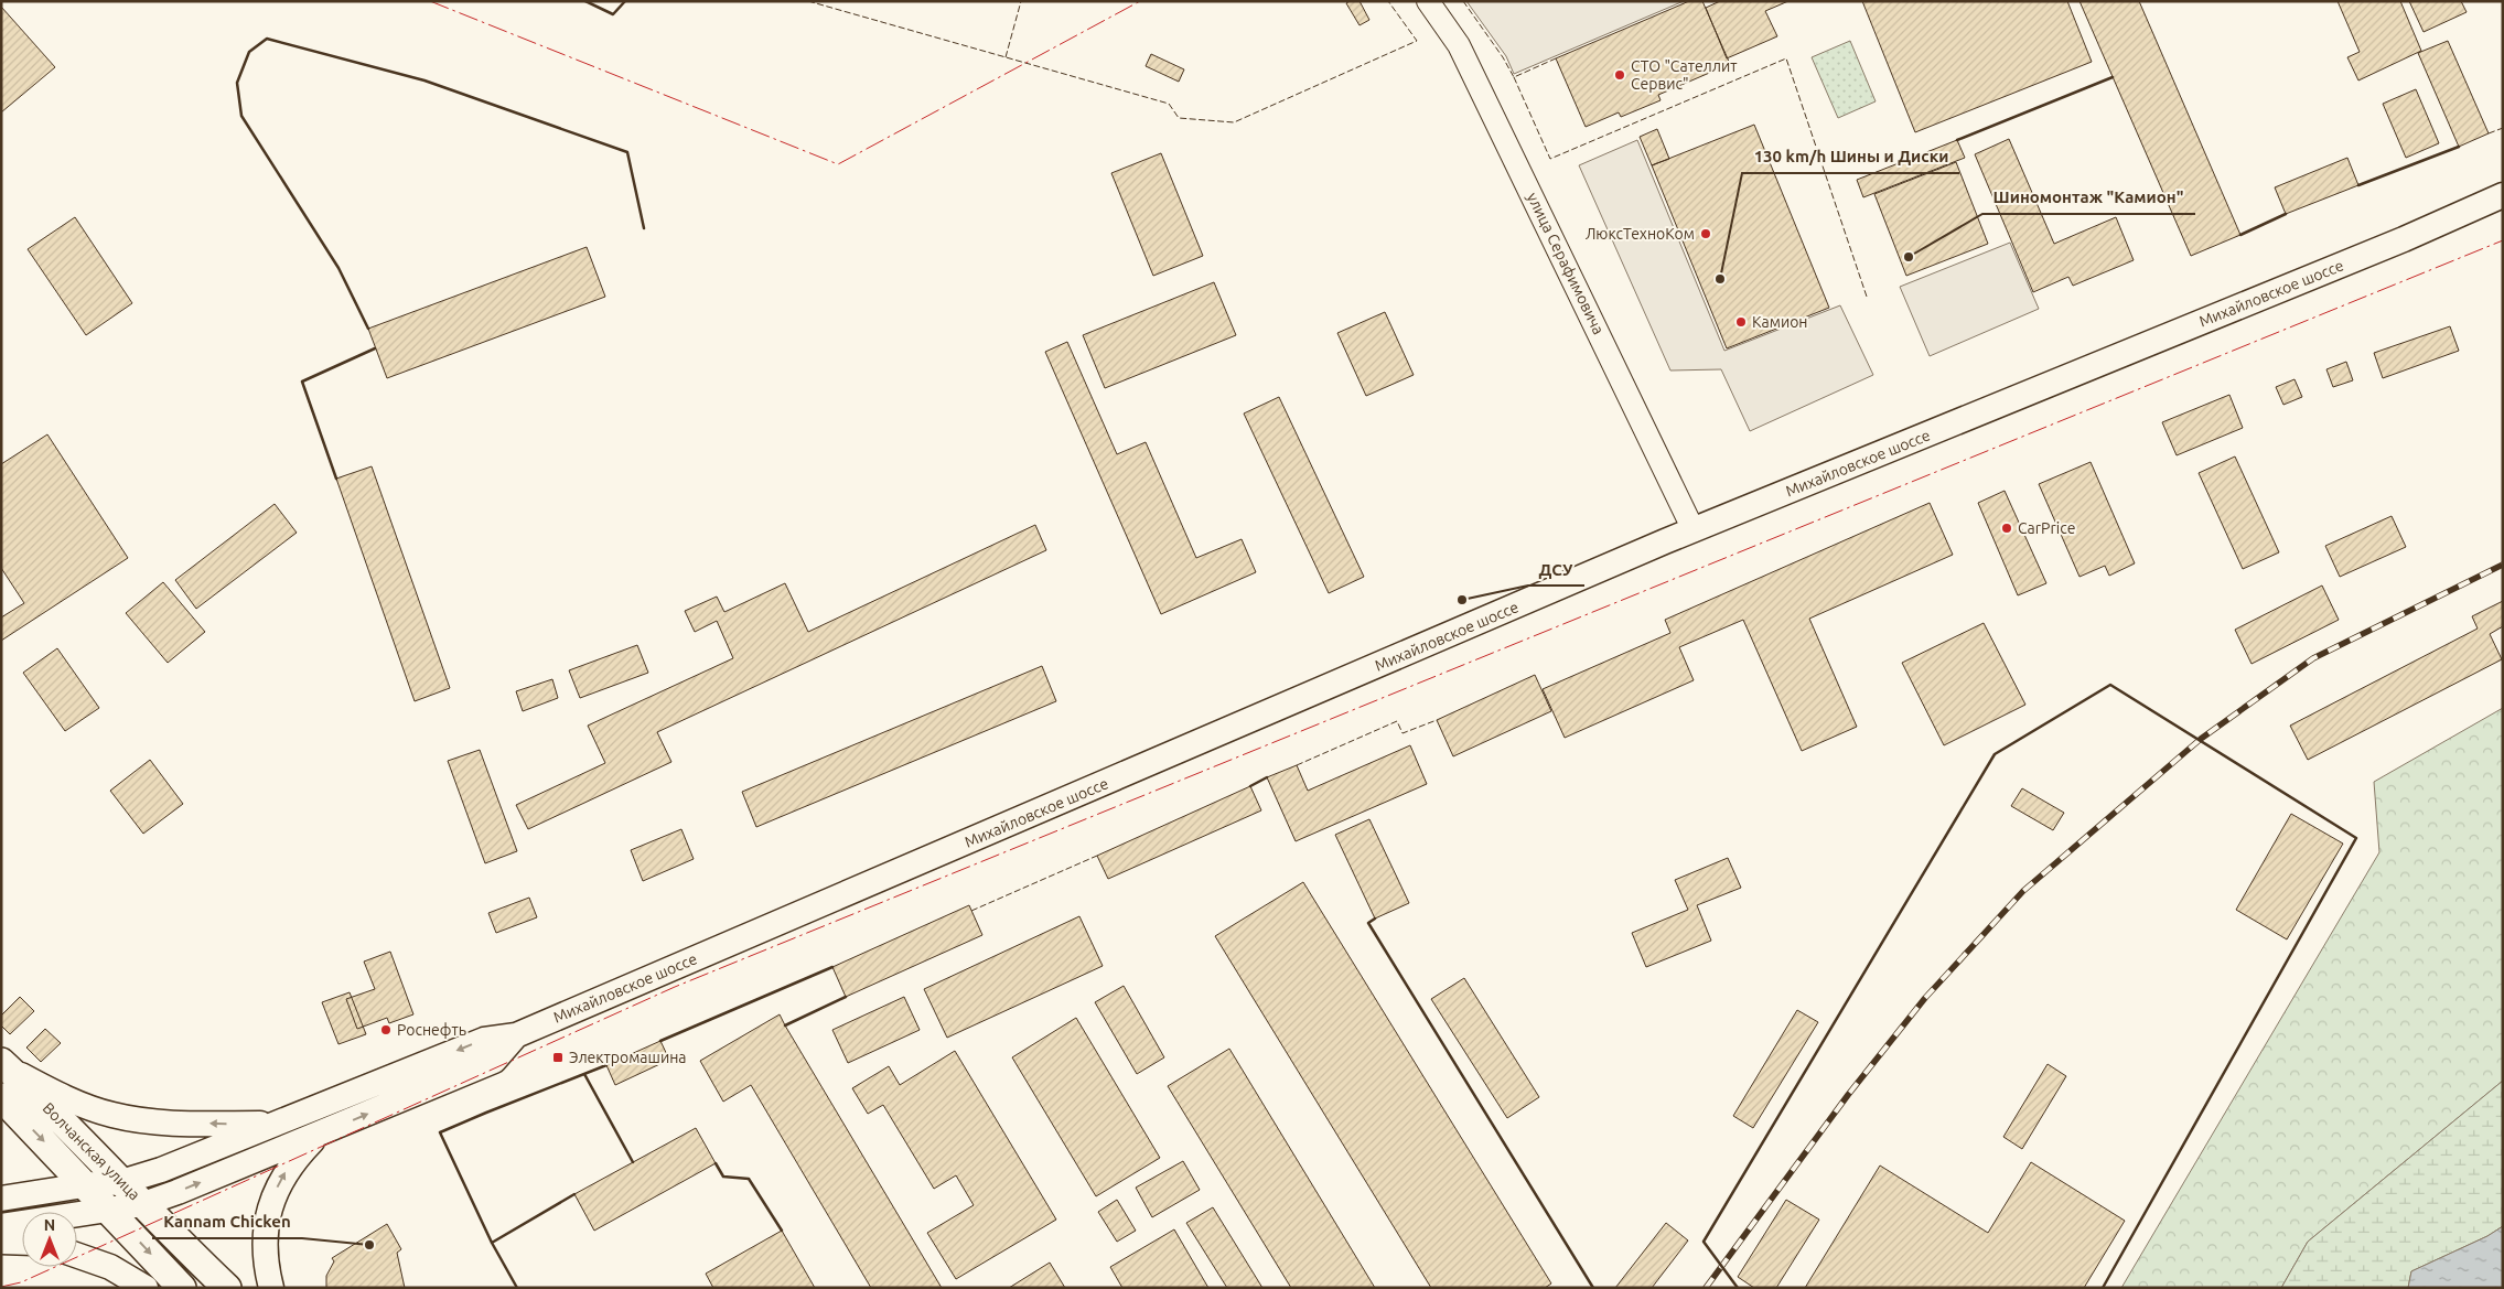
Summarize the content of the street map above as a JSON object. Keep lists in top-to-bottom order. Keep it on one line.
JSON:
{"streets":{"main road":["Михайловское шоссе","Волчанская улица"],"street":["улица Серафимовича"]},"crossings":[["улица Серафимовича","Михайловское шоссе"],["Михайловское шоссе","Волчанская улица"]],"places":{"other":["СТО \"Сателлит Сервис\"","ЛюксТехноКом","Шиномонтаж \"Камион\"","130 km/h Шины и Диски","Камион","CarPrice","ДСУ","Роснефть","Kannam Chicken"],"transit":["Электромашина"]},"north":"top"}
